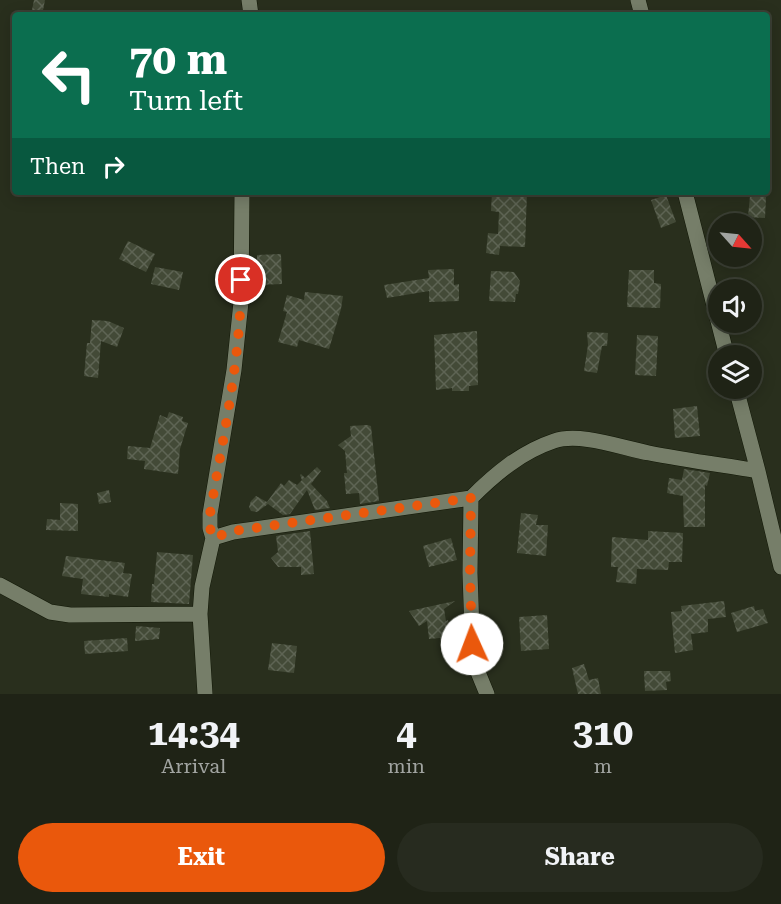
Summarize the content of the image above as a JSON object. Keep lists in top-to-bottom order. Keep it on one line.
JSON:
{"north":"bottom right","page":{"turn":["70 m","Turn left"],"then":"Then","eta":["14:34","Arrival","4","min","310","m"],"buttons":["Exit","Share"]}}
